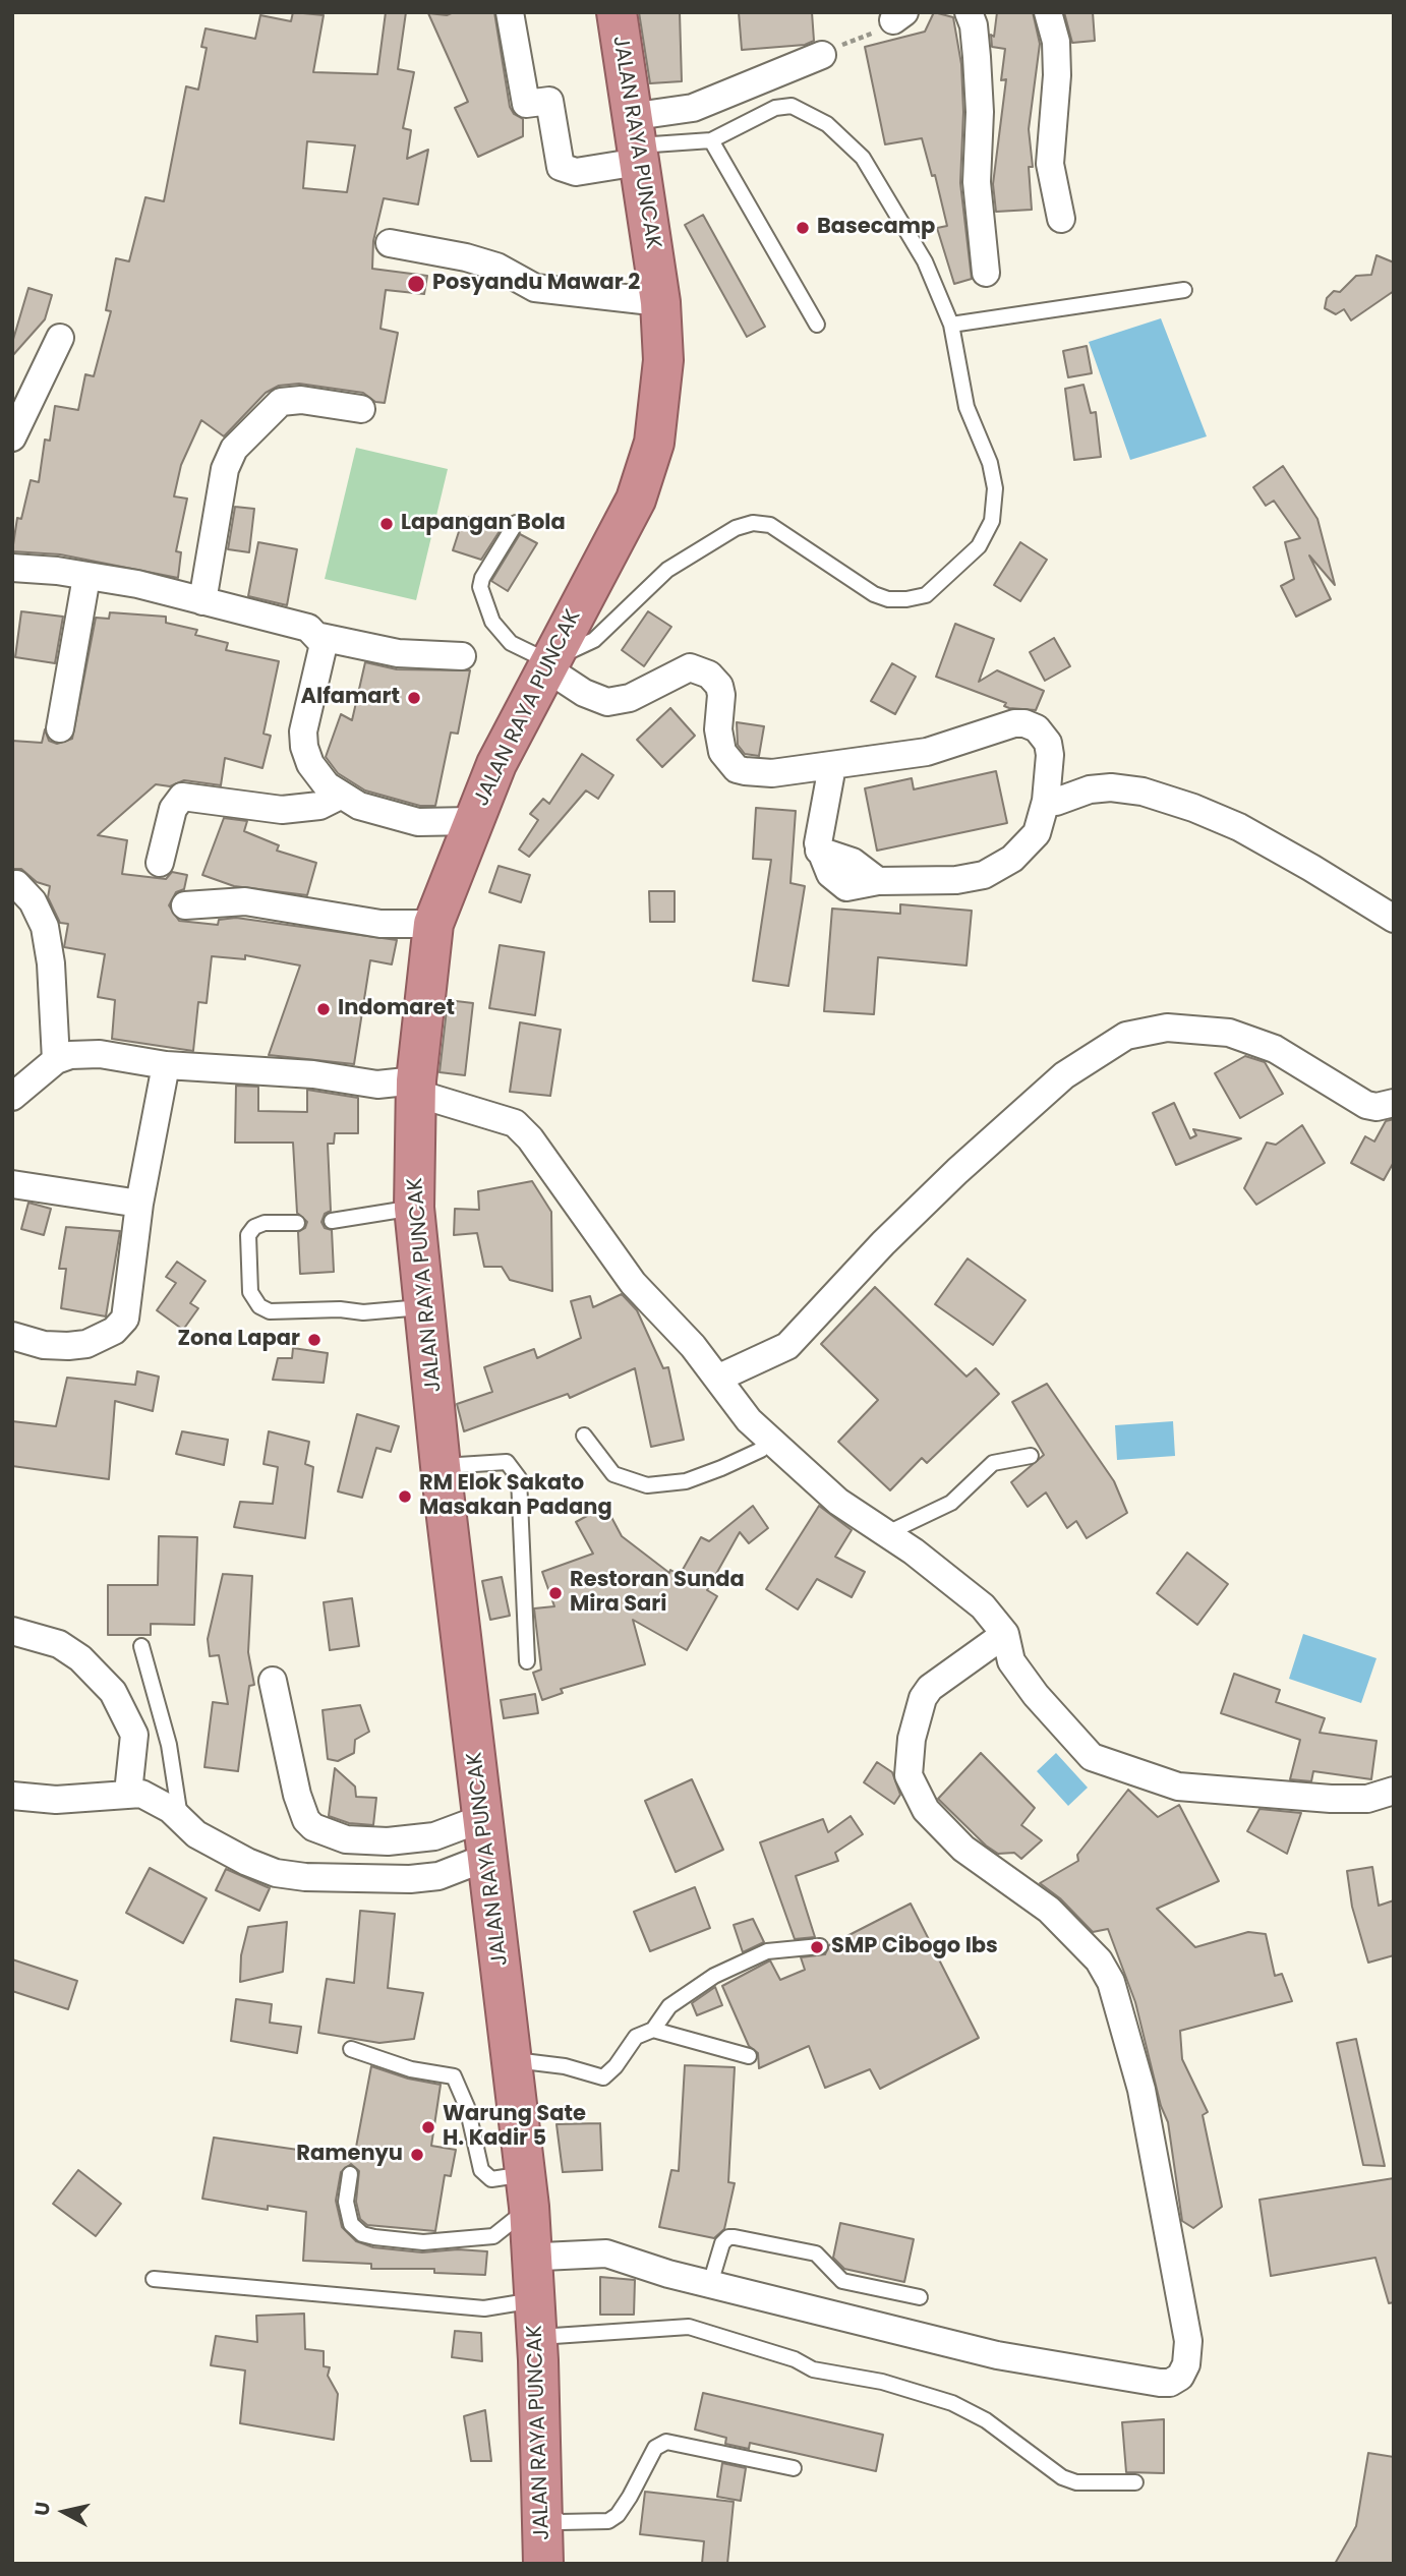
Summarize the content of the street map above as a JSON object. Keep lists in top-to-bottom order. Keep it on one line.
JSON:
{"streets":{"highway":["JALAN RAYA PUNCAK"]},"places":["Basecamp","Posyandu Mawar 2","Lapangan Bola","Alfamart","Indomaret","Zona Lapar","RM Elok Sakato Masakan Padang","Restoran Sunda Mira Sari","SMP Cibogo Ibs","Warung Sate H. Kadir 5","Ramenyu"],"north":"left"}
